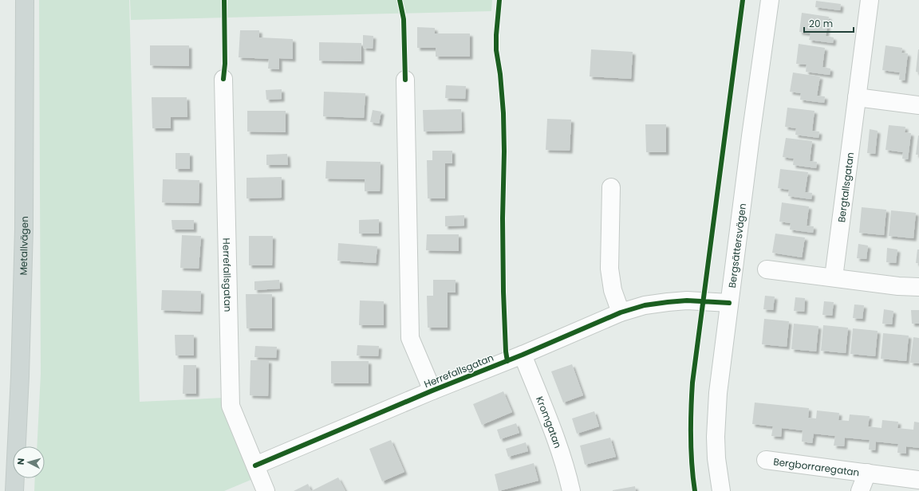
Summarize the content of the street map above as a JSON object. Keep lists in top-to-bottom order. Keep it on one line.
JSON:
{"streets":{"main road":["Metallvägen"],"street":["Bergtallsgatan","Bergsättersvägen","Herrefallsgatan","Kromgatan","Bergborraregatan"]},"crossings":[["Bergsättersvägen","Herrefallsgatan"],["Herrefallsgatan","Kromgatan"]],"scale_bar":"20 m","north":"left"}
